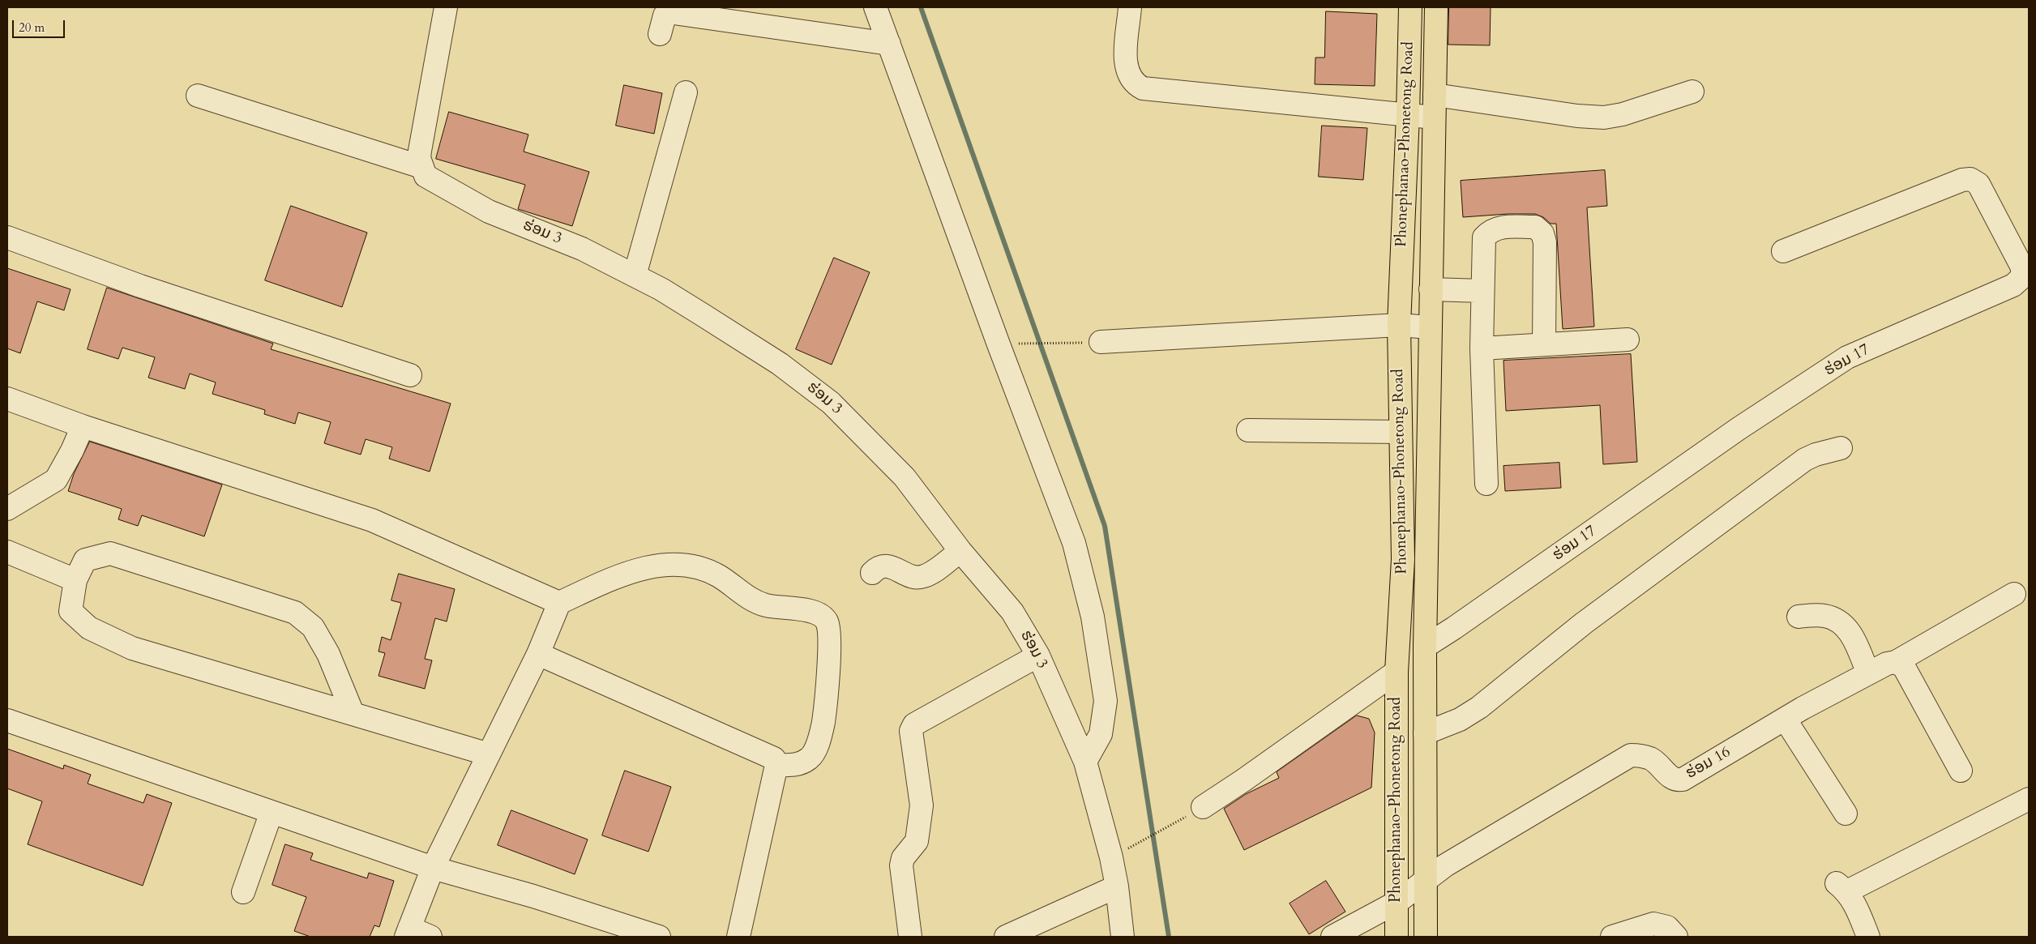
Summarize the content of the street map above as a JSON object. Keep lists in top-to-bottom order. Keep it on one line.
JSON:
{"streets":{"main road":["Phonephanao-Phonetong Road"],"street":["ຮ່ອມ 3","ຮ່ອມ 17","ຮ່ອມ 16"]},"crossings":[["Phonephanao-Phonetong Road","ຮ່ອມ 17"],["Phonephanao-Phonetong Road","ຮ່ອມ 16"]],"scale_bar":"20 m"}
